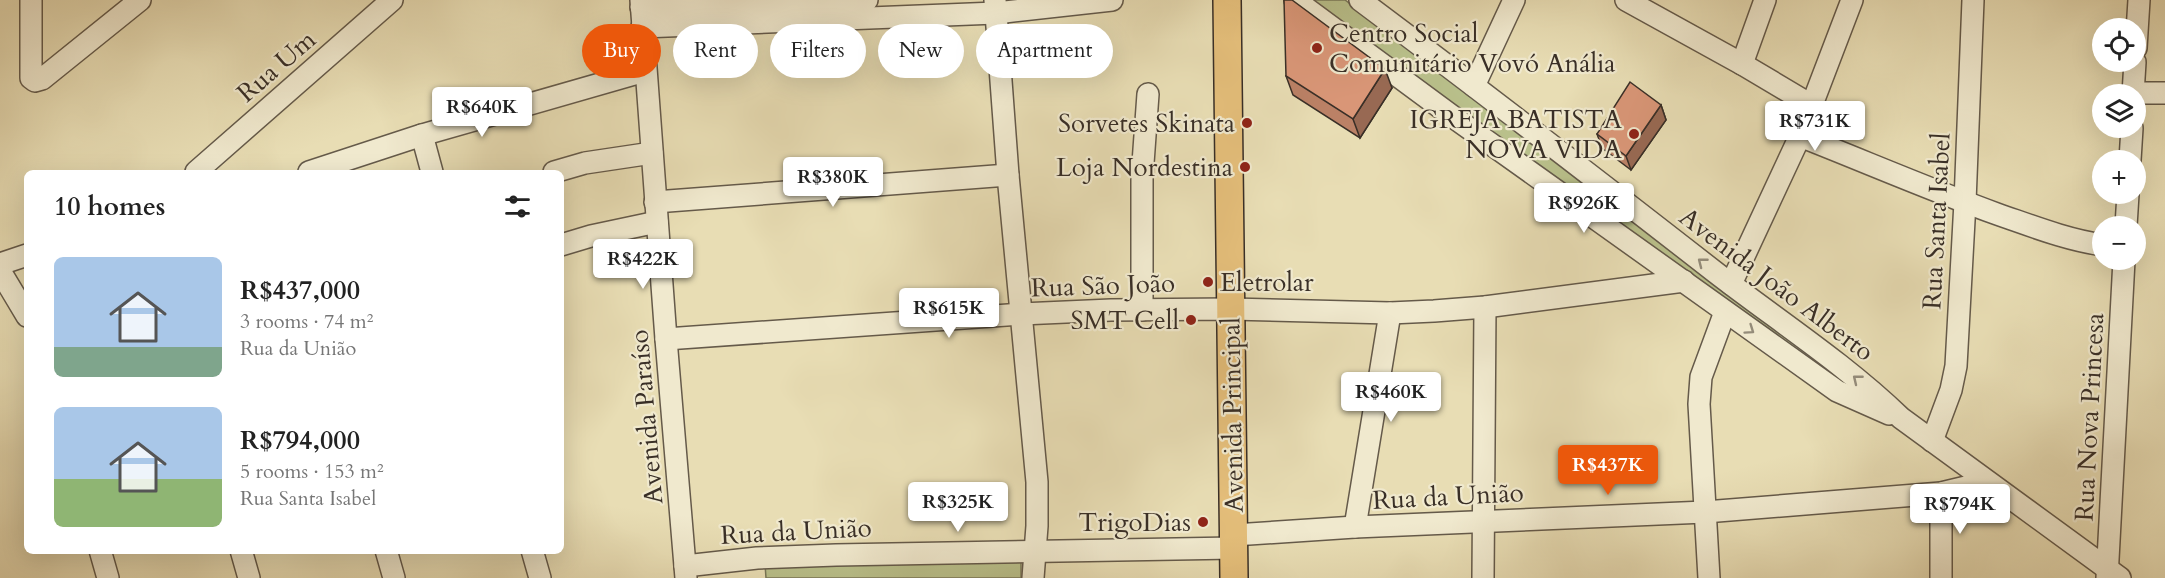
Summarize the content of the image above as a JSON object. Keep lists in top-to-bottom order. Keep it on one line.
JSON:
{"streets":{"main road":["Avenida Principal"],"street":["Rua Um","Rua Santa Isabel","Avenida João Alberto","Rua São João","Avenida Paraíso","Rua Nova Princesa","Rua da União"]},"crossings":[["Rua Santa Isabel","Avenida João Alberto"],["Avenida João Alberto","Rua São João"],["Avenida João Alberto","Rua Nova Princesa"],["Avenida João Alberto","Rua da União"],["Rua São João","Avenida Principal"],["Rua São João","Avenida Paraíso"],["Avenida Principal","Rua da União"],["Avenida Paraíso","Rua da União"]],"places":["Centro Social Comunitário Vovó Anália","Sorvetes Skinata","IGREJA BATISTA NOVA VIDA","Loja Nordestina","Eletrolar","SMT Cell","TrigoDias"],"page":{"map_buttons":["+","−"],"chip":["Buy","Rent","Filters","New","Apartment"],"price":["R$640K","R$731K","R$380K","R$926K","R$422K","R$615K","R$460K","R$437K","R$325K","R$794K"],"heading":"10 homes","list":[{"name":"R$437,000","note":"3 rooms · 74 m² · Rua da União"},{"name":"R$794,000","note":"5 rooms · 153 m² · Rua Santa Isabel"}]}}
